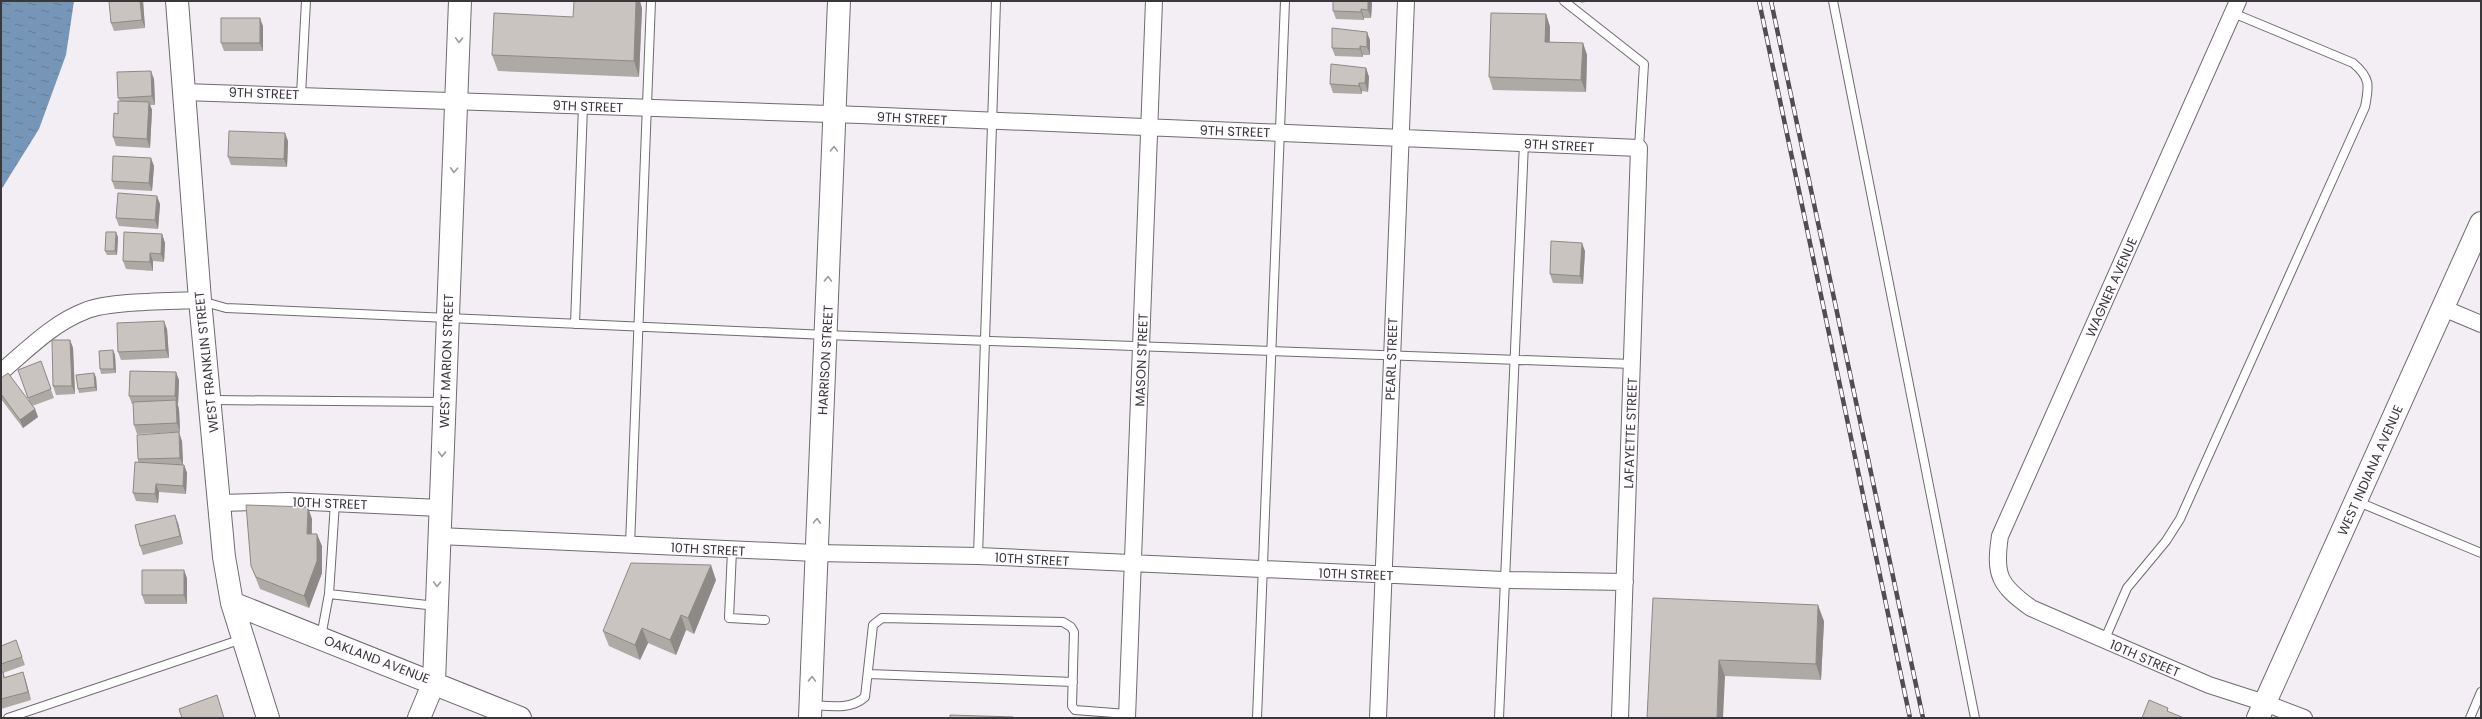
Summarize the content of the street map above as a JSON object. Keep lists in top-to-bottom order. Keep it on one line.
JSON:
{"streets":{"street":["9TH STREET","WAGNER AVENUE","PEARL STREET","HARRISON STREET","MASON STREET","WEST MARION STREET","WEST FRANKLIN STREET","LAFAYETTE STREET","WEST INDIANA AVENUE","10TH STREET","OAKLAND AVENUE"]},"crossings":[["9TH STREET","PEARL STREET"],["9TH STREET","HARRISON STREET"],["9TH STREET","MASON STREET"],["9TH STREET","WEST MARION STREET"],["9TH STREET","WEST FRANKLIN STREET"],["9TH STREET","LAFAYETTE STREET"],["WAGNER AVENUE","10TH STREET"],["PEARL STREET","10TH STREET"],["HARRISON STREET","10TH STREET"],["MASON STREET","10TH STREET"],["WEST MARION STREET","10TH STREET"],["WEST MARION STREET","OAKLAND AVENUE"],["WEST FRANKLIN STREET","10TH STREET"],["WEST FRANKLIN STREET","OAKLAND AVENUE"],["LAFAYETTE STREET","10TH STREET"],["WEST INDIANA AVENUE","10TH STREET"]],"one_way":["HARRISON STREET","WEST MARION STREET"]}
